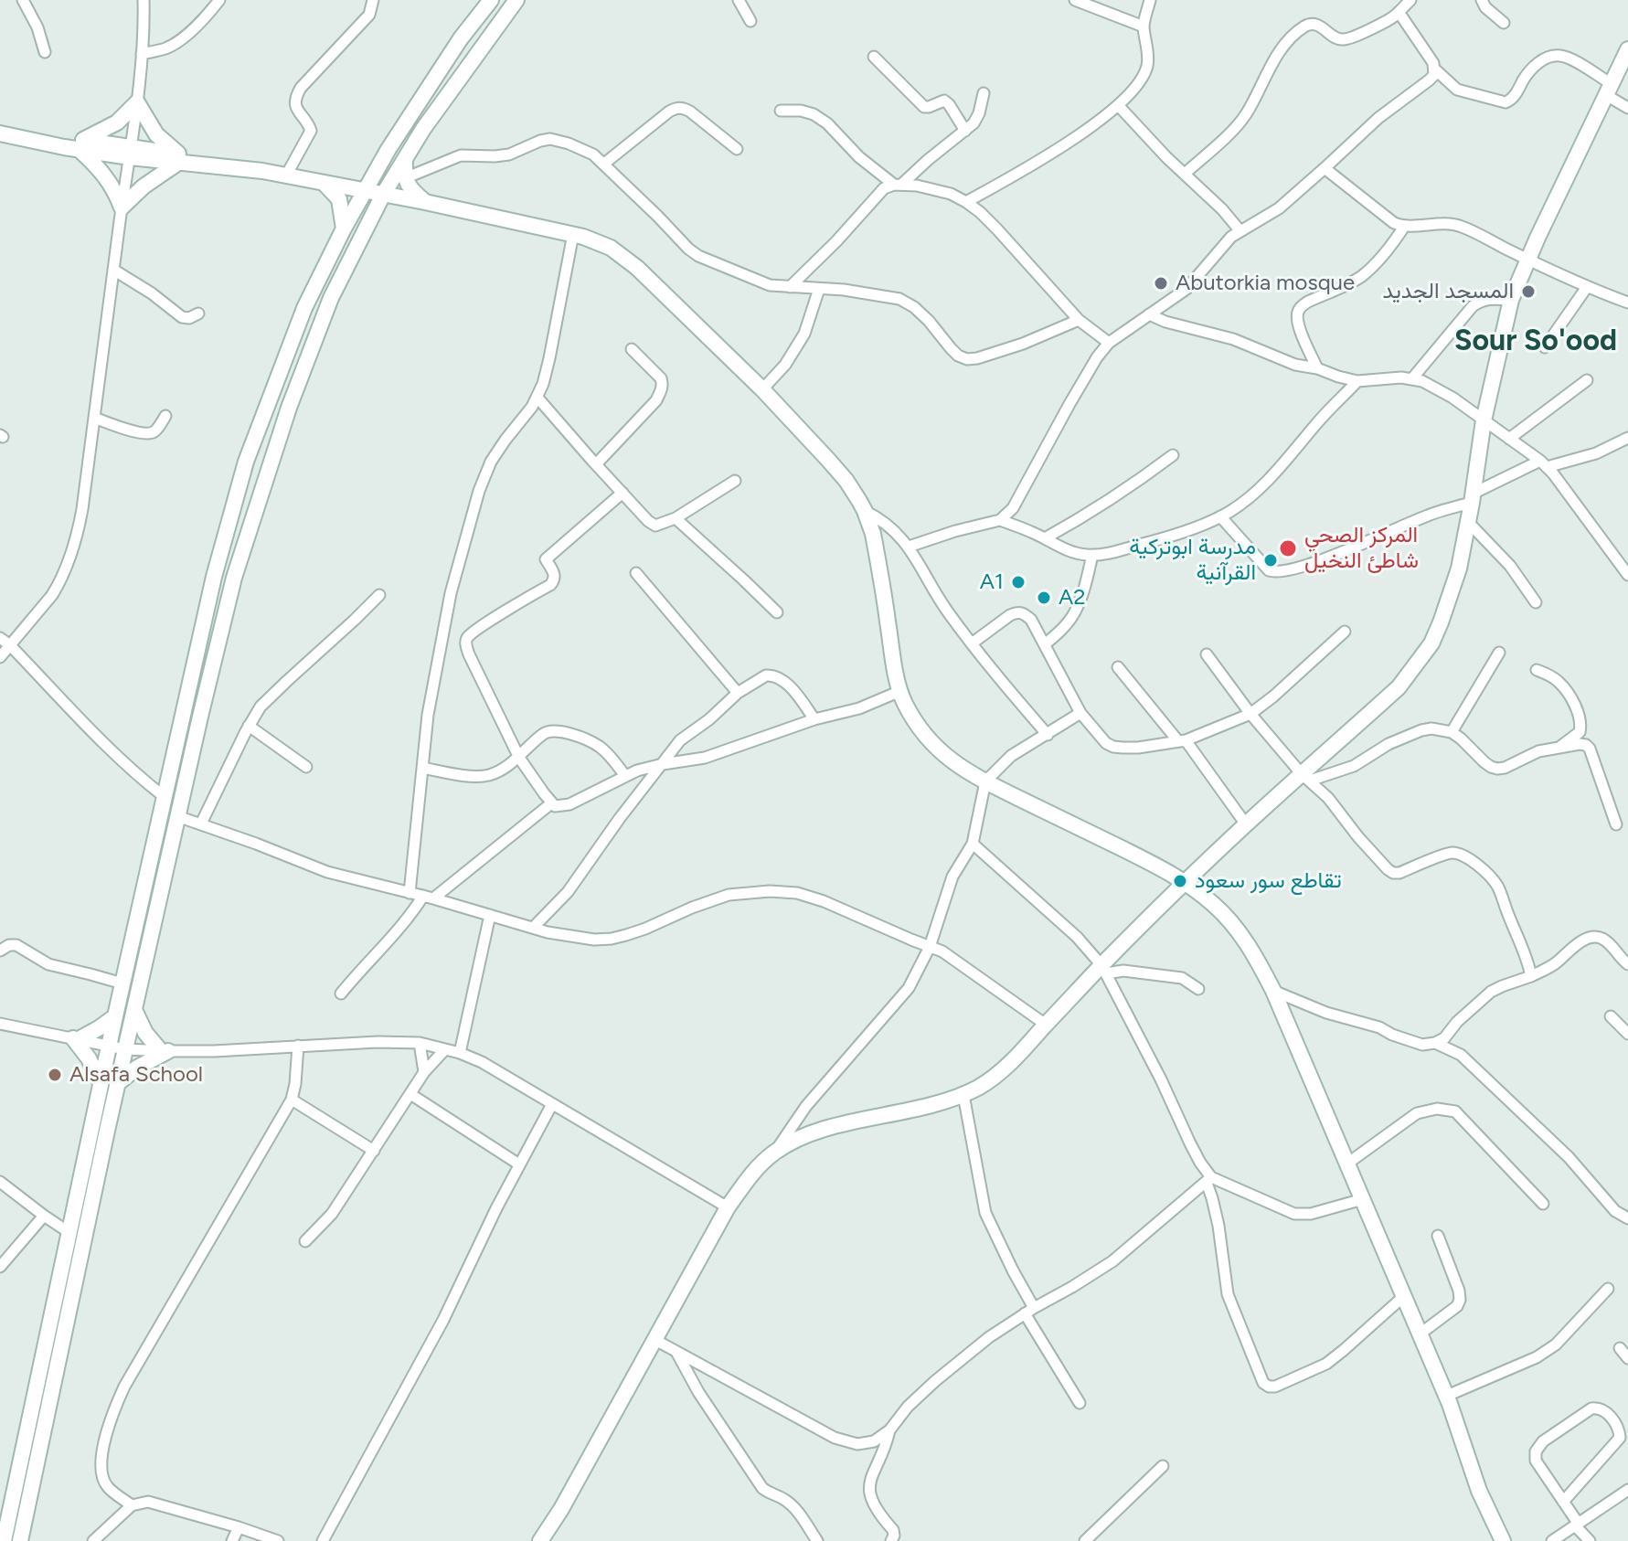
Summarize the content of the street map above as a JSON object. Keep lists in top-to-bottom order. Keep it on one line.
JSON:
{"districts":["Sour So'ood"],"places":["Abutorkia mosque","المسجد الجديد","المركز الصحي شاطئ النخيل","مدرسة ابوتركية القرآنية","A1","A2","تقاطع سور سعود","Alsafa School"]}
